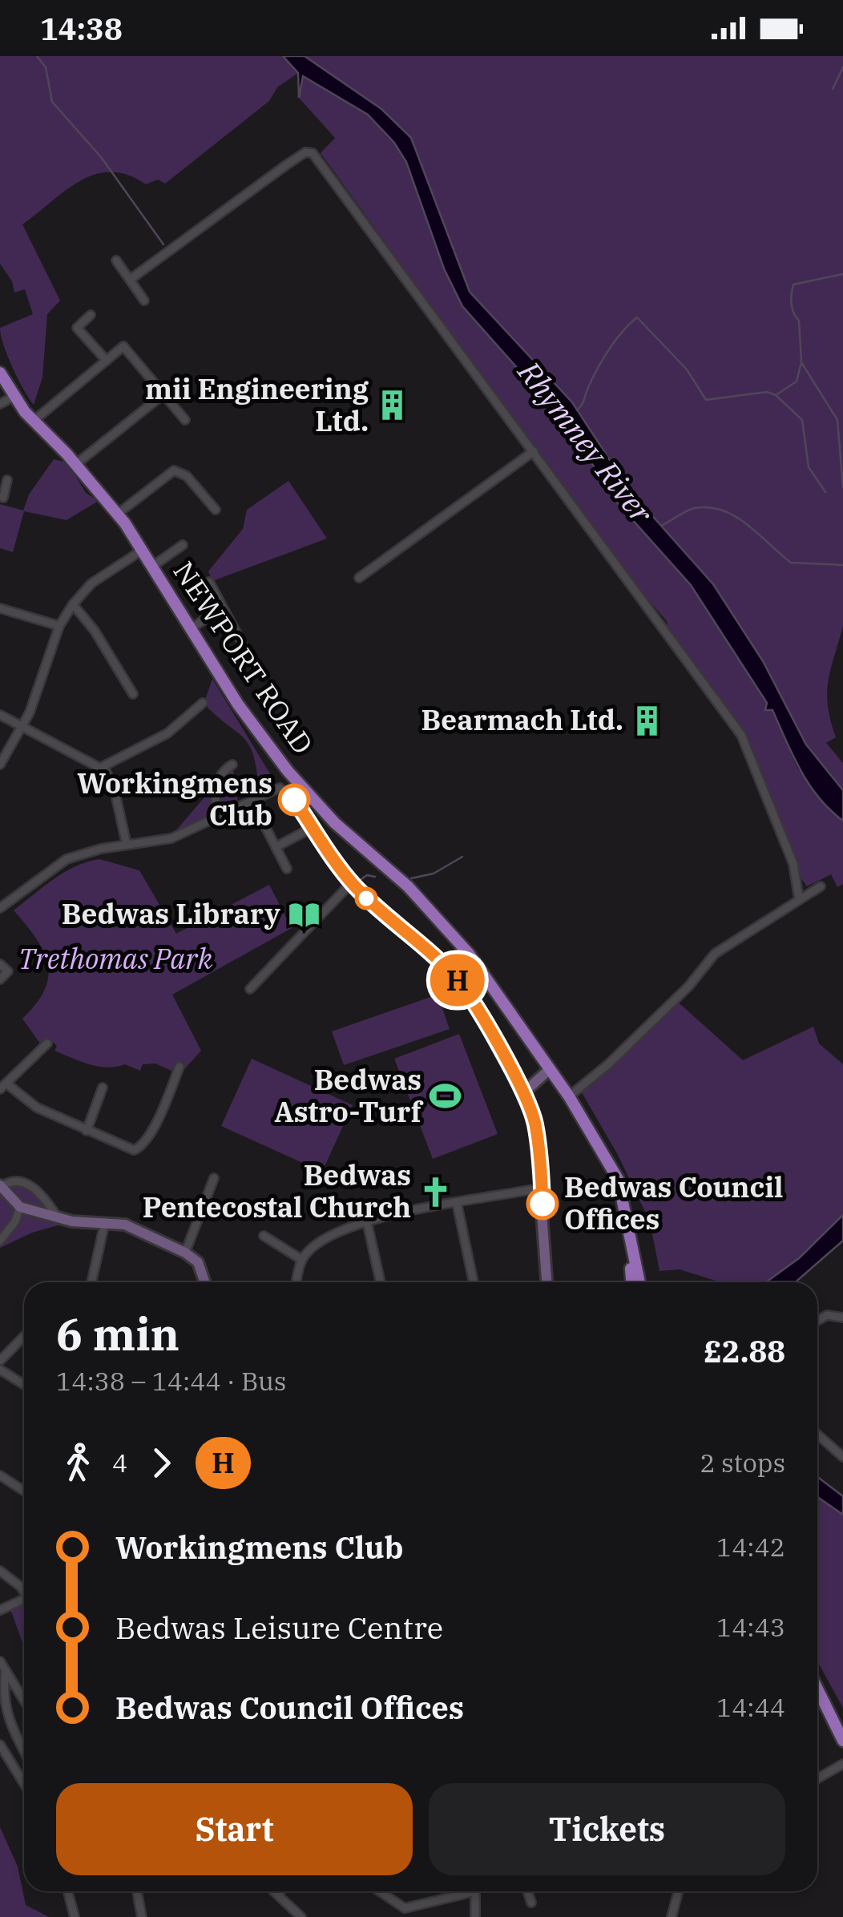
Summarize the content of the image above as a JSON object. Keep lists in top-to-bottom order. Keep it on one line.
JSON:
{"streets":{"main road":["NEWPORT ROAD"]},"water":["Rhymney River"],"parks":["Trethomas Park"],"places":{"building":["mii Engineering Ltd.","Bearmach Ltd."],"other":["Workingmens Club","Bedwas Council Offices"],"library":["Bedwas Library"],"sports":["Bedwas Astro-Turf"],"church":["Bedwas Pentecostal Church"]},"lines":["bus line H"],"page":{"status":"14:38","on_map":"H","heading":["6 min","14:38 – 14:44 · Bus","£2.88"],"legs":["4","H","2 stops"],"list":[{"name":"Workingmens Club","value":"14:42"},{"name":"Bedwas Leisure Centre","value":"14:43"},{"name":"Bedwas Council Offices","value":"14:44"}],"buttons":["Start","Tickets"]}}
